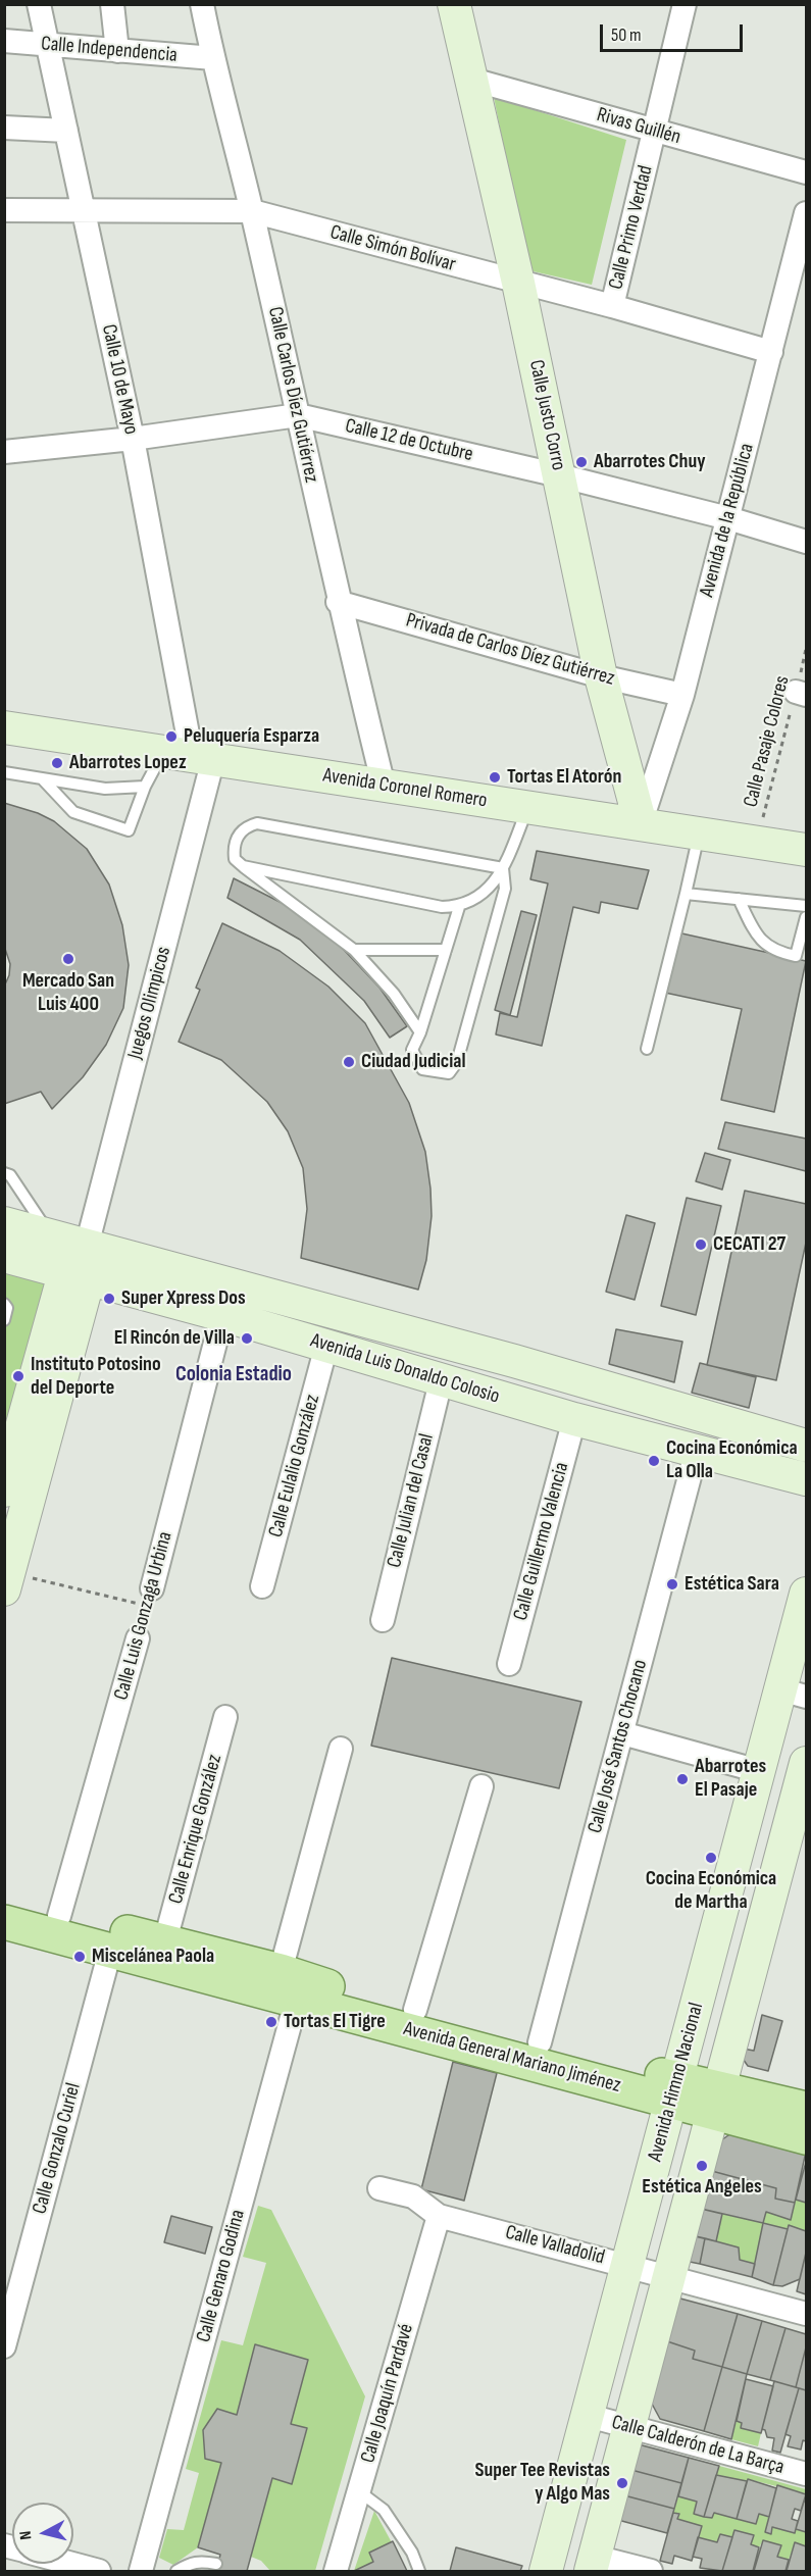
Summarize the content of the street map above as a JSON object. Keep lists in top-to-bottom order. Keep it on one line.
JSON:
{"streets":{"main road":["Avenida General Mariano Jiménez"],"street":["Calle Independencia","Rivas Guillén","Calle Primo Verdad","Calle Simón Bolívar","Calle 10 de Mayo","Calle Carlos Díez Gutiérrez","Calle Justo Corro","Calle 12 de Octubre","Avenida de la República","Privada de Carlos Díez Gutiérrez","Avenida Coronel Romero","Juegos Olimpicos","Avenida Luis Donaldo Colosio","Calle Eulalio González","Calle Julian del Casal","Calle Guillermo Valencia","Calle Luis Gonzaga Urbina","Calle José Santos Chocano","Calle Enrique González","Avenida Himno Nacional","Calle Gonzalo Curiel","Calle Valladolid","Calle Genaro Godina","Calle Joaquín Pardavé","Calle Calderón de La Barça"],"path":["Calle Pasaje Colores"]},"crossings":[["Calle Independencia","Calle 10 de Mayo"],["Calle Independencia","Calle Carlos Díez Gutiérrez"],["Rivas Guillén","Calle Primo Verdad"],["Rivas Guillén","Calle Justo Corro"],["Calle Primo Verdad","Calle Simón Bolívar"],["Calle Simón Bolívar","Calle 10 de Mayo"],["Calle Simón Bolívar","Calle Carlos Díez Gutiérrez"],["Calle Simón Bolívar","Calle Justo Corro"],["Calle Simón Bolívar","Avenida de la República"],["Calle 10 de Mayo","Calle 12 de Octubre"],["Calle 10 de Mayo","Avenida Coronel Romero"],["Calle 10 de Mayo","Juegos Olimpicos"],["Calle Carlos Díez Gutiérrez","Calle 12 de Octubre"],["Calle Carlos Díez Gutiérrez","Privada de Carlos Díez Gutiérrez"],["Calle Carlos Díez Gutiérrez","Avenida Coronel Romero"],["Calle Justo Corro","Calle 12 de Octubre"],["Calle Justo Corro","Avenida de la República"],["Calle Justo Corro","Privada de Carlos Díez Gutiérrez"],["Calle Justo Corro","Avenida Coronel Romero"],["Calle 12 de Octubre","Avenida de la República"],["Avenida de la República","Privada de Carlos Díez Gutiérrez"],["Avenida de la República","Avenida Coronel Romero"],["Calle Pasaje Colores","Avenida Coronel Romero"],["Avenida Coronel Romero","Juegos Olimpicos"],["Juegos Olimpicos","Avenida Luis Donaldo Colosio"],["Avenida Luis Donaldo Colosio","Calle Eulalio González"],["Avenida Luis Donaldo Colosio","Calle Julian del Casal"],["Avenida Luis Donaldo Colosio","Calle Guillermo Valencia"],["Avenida Luis Donaldo Colosio","Calle Luis Gonzaga Urbina"],["Avenida Luis Donaldo Colosio","Calle José Santos Chocano"],["Calle Luis Gonzaga Urbina","Avenida General Mariano Jiménez"],["Calle José Santos Chocano","Avenida General Mariano Jiménez"],["Calle Enrique González","Avenida General Mariano Jiménez"],["Avenida General Mariano Jiménez","Avenida Himno Nacional"],["Avenida General Mariano Jiménez","Calle Gonzalo Curiel"],["Avenida General Mariano Jiménez","Calle Genaro Godina"],["Avenida Himno Nacional","Calle Valladolid"],["Avenida Himno Nacional","Calle Calderón de La Barça"],["Calle Valladolid","Calle Joaquín Pardavé"]],"districts":["Colonia Estadio"],"places":["Abarrotes Chuy","Peluquería Esparza","Abarrotes Lopez","Tortas El Atorón","Mercado San Luis 400","Ciudad Judicial","CECATI 27","Super Xpress Dos","El Rincón de Villa","Instituto Potosino del Deporte","Cocina Económica La Olla","Estética Sara","Abarrotes El Pasaje","Cocina Económica de Martha","Miscelánea Paola","Tortas El Tigre","Estética Angeles","Super Tee Revistas y Algo Mas"],"scale_bar":"50 m","north":"left"}
